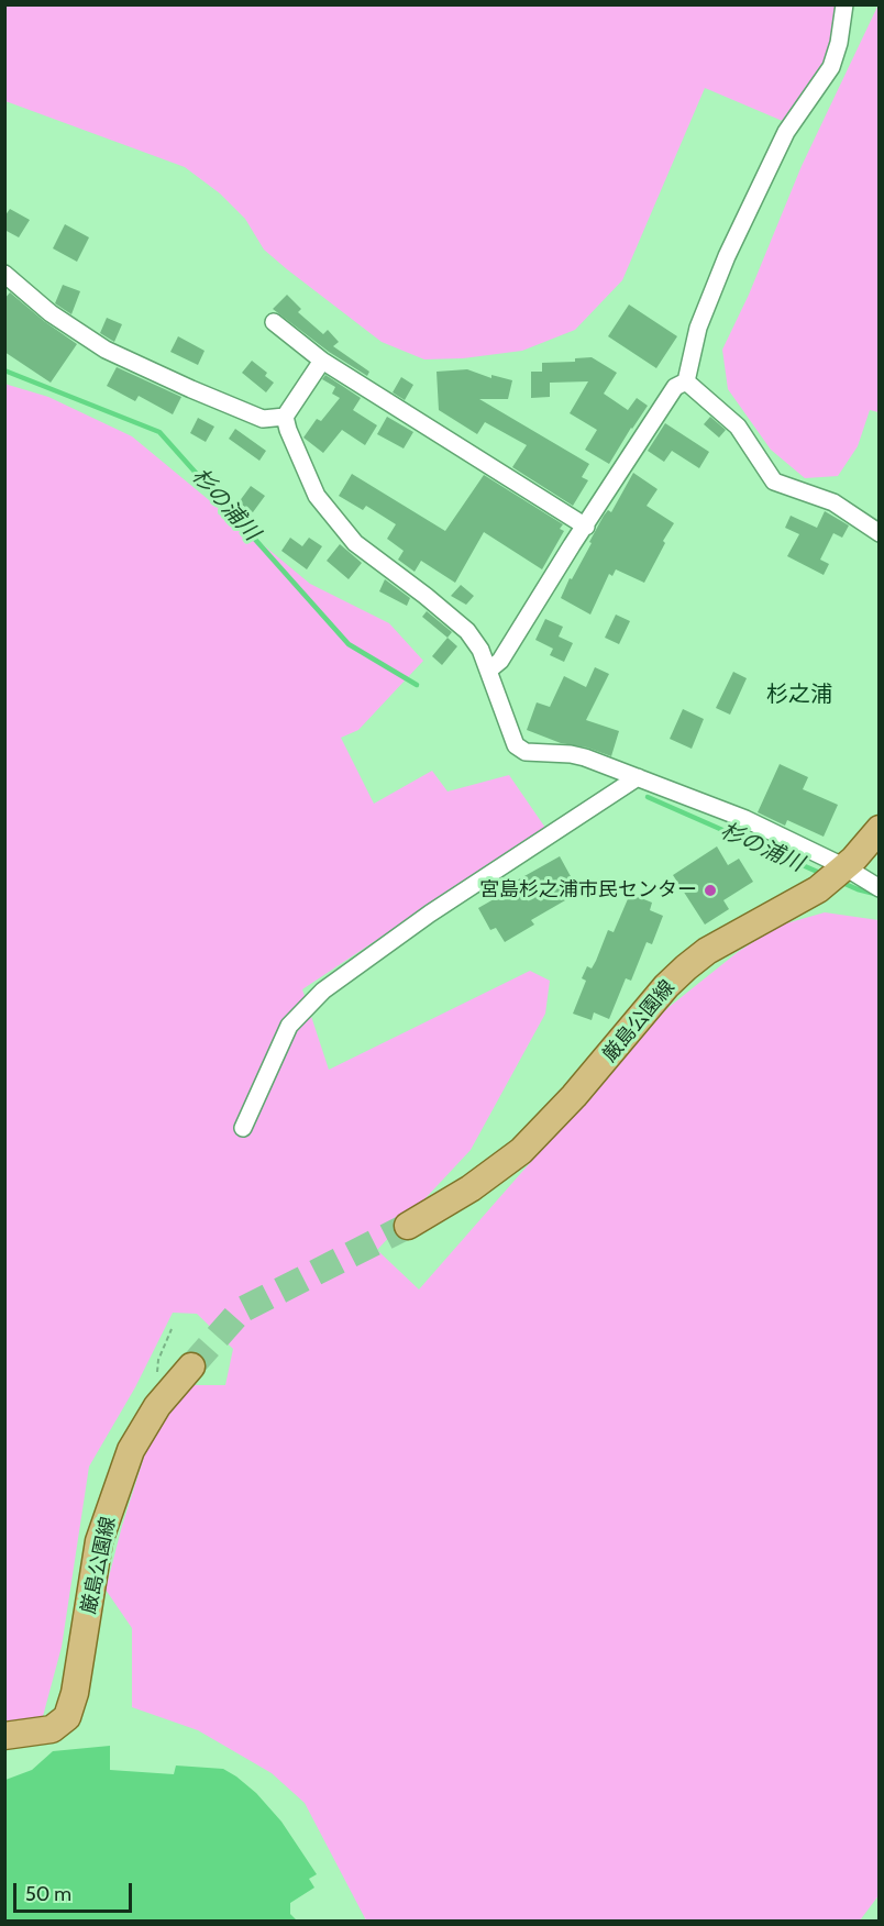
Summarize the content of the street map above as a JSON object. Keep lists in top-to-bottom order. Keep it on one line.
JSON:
{"streets":{"main road":["厳島公園線"]},"districts":["杉之浦"],"water":["杉の浦川"],"places":["宮島杉之浦市民センター"],"scale_bar":"50 m"}
